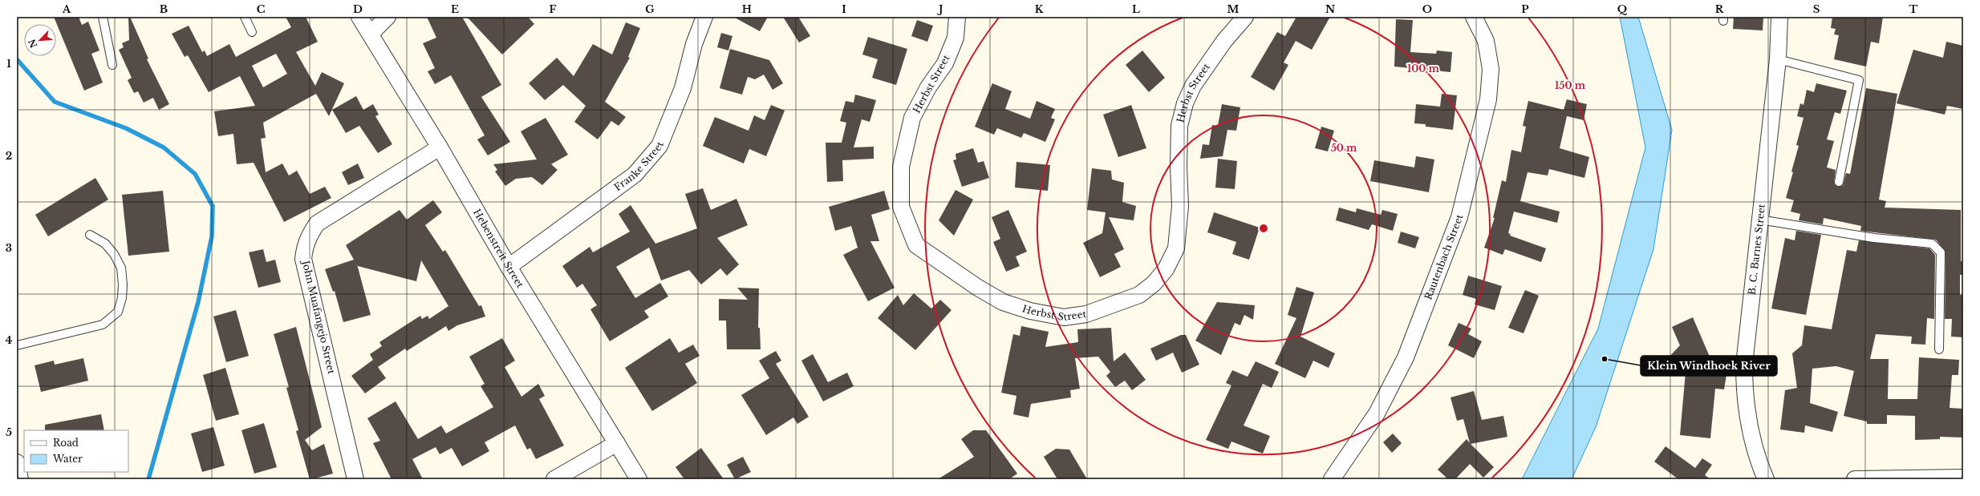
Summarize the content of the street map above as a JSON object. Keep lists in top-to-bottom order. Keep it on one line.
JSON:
{"streets":{"street":["Herbst Street","Franke Street","Hebenstreit Street","B. C. Barnes Street","Rautenbach Street","John Muafangejo Street"]},"crossings":[["Franke Street","Hebenstreit Street"],["Hebenstreit Street","John Muafangejo Street"]],"places":["Klein Windhoek River"],"legend":["Road","Water"],"north":"bottom left","grid":{"columns":["A","B","C","D","E","F","G","H","I","J","K","L","M","N","O","P","Q","R","S","T"],"rows":["1","2","3","4","5"]},"rings":["100 m","150 m","50 m"]}
